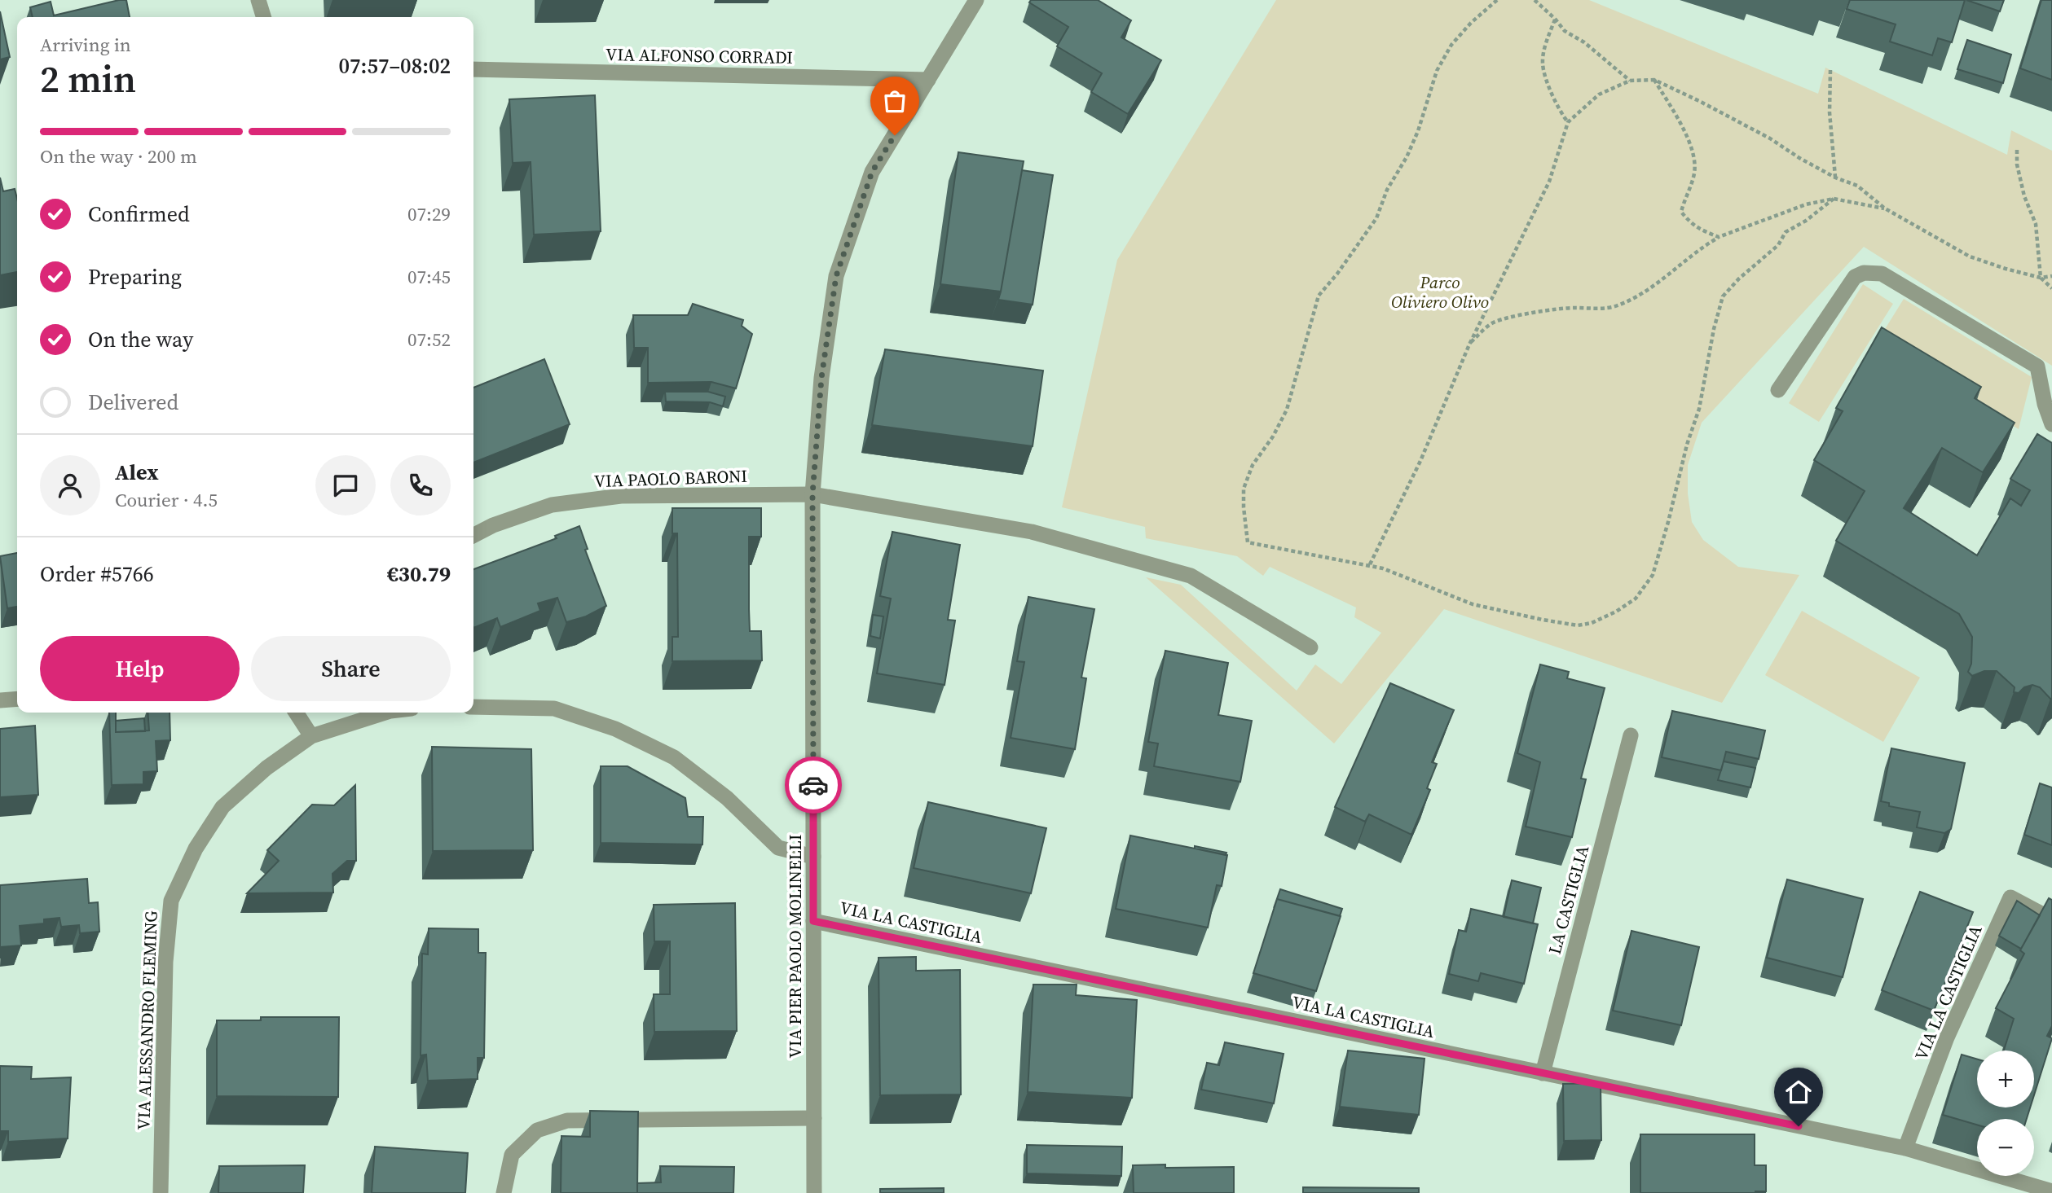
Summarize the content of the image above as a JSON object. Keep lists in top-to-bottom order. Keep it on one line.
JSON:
{"streets":{"street":["VIA ALFONSO CORRADI","VIA PAOLO BARONI","LA CASTIGLIA","VIA LA CASTIGLIA","VIA PIER PAOLO MOLINELLI","VIA ALESSANDRO FLEMING"]},"crossings":[["VIA ALFONSO CORRADI","VIA PIER PAOLO MOLINELLI"],["VIA PAOLO BARONI","VIA PIER PAOLO MOLINELLI"],["LA CASTIGLIA","VIA LA CASTIGLIA"],["VIA LA CASTIGLIA","VIA PIER PAOLO MOLINELLI"]],"parks":["Parco Oliviero Olivo"],"page":{"heading":["2 min","Arriving in","07:57–08:02"],"panel":["Alex","Courier · 4.5","Order #5766","€30.79"],"bar":"On the way · 200 m","list":[["Confirmed","07:29"],["Preparing","07:45"],["On the way","07:52"],"Delivered"],"buttons":["Help","Share"],"map_buttons":["+","−"]}}
